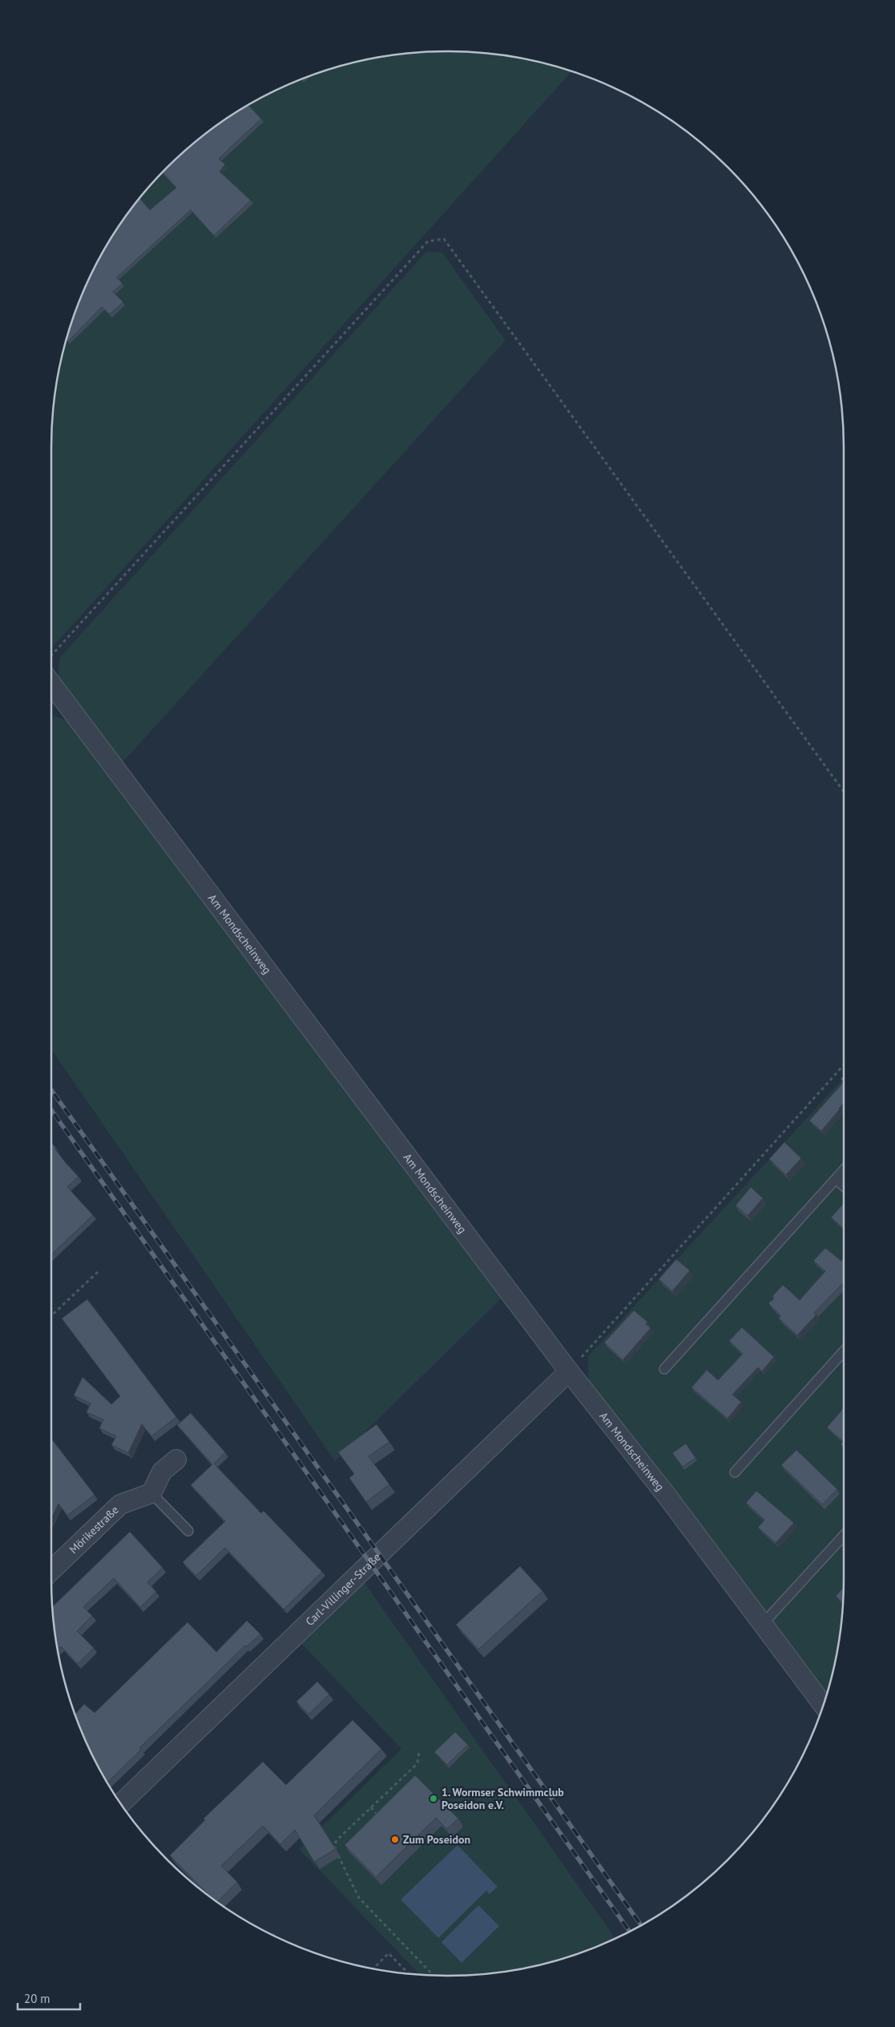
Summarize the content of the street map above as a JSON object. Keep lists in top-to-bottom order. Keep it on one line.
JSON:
{"streets":{"street":["Am Mondscheinweg","Mörikestraße","Carl-Villinger-Straße"]},"crossings":[["Am Mondscheinweg","Carl-Villinger-Straße"]],"places":["1. Wormser Schwimmclub Poseidon e.V.","Zum Poseidon"],"scale_bar":"20 m"}
